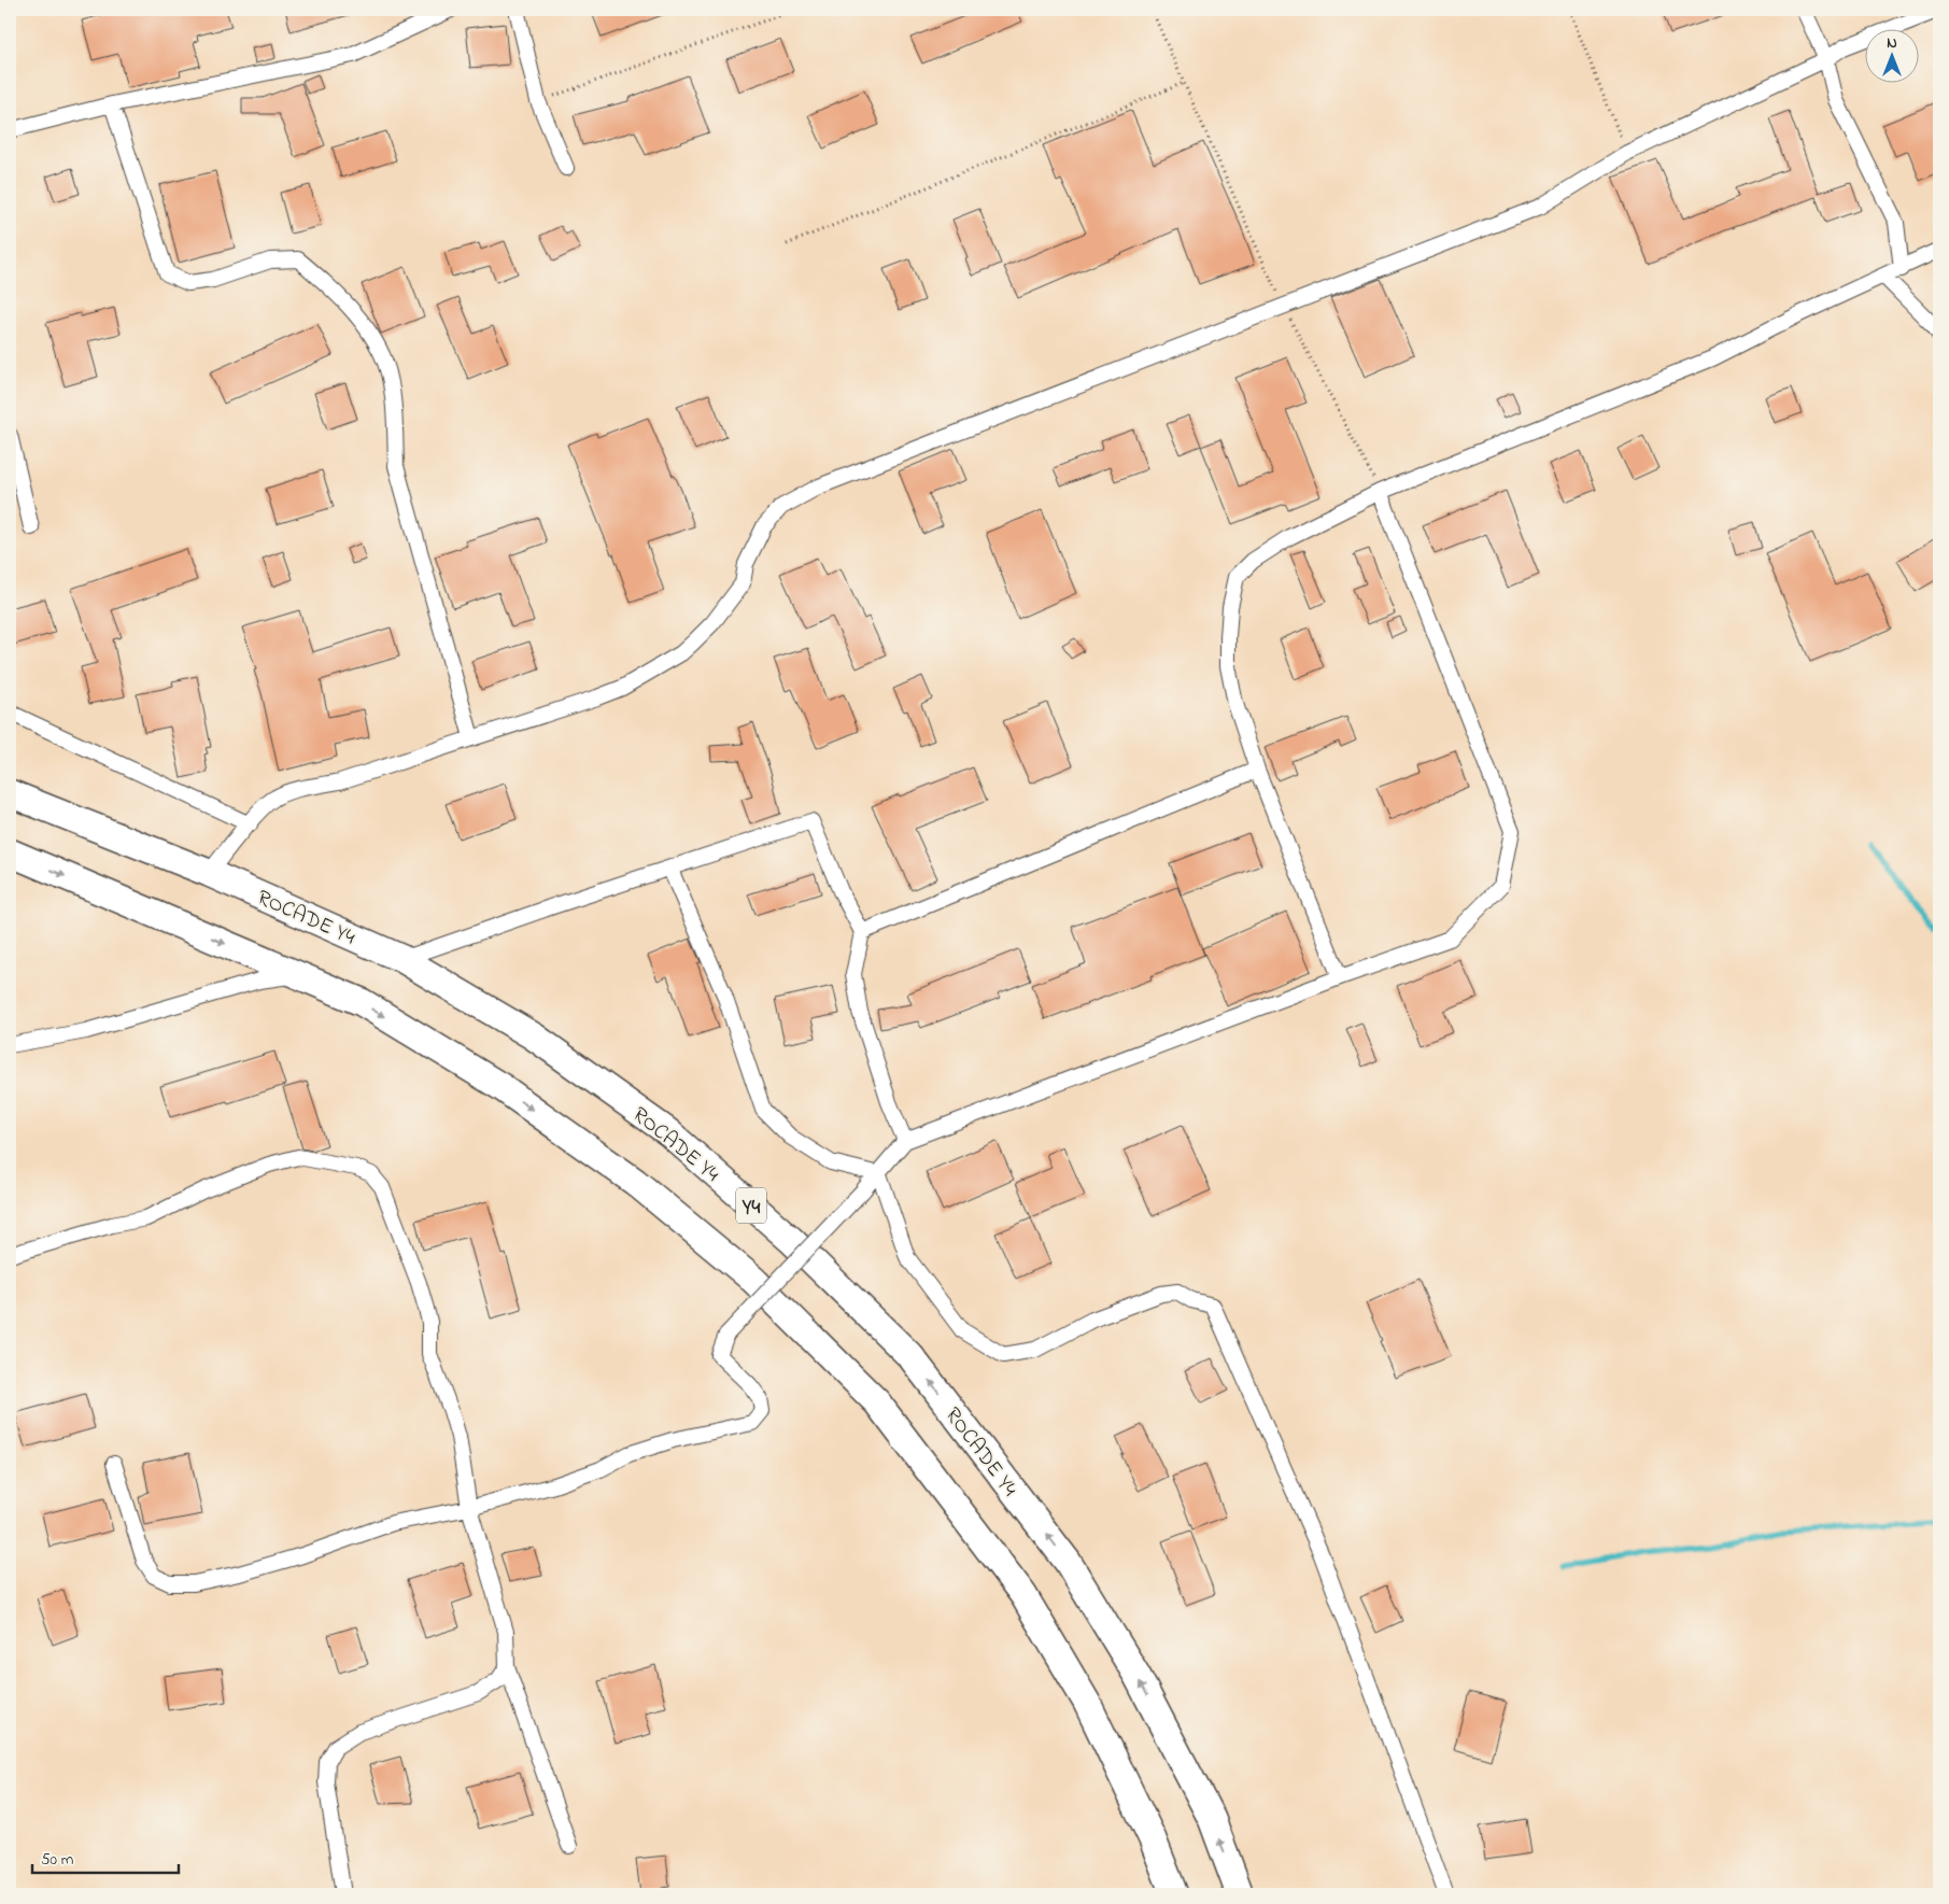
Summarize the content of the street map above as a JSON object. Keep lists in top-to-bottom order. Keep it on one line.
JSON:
{"streets":{"highway":["ROCADE Y4","Y4"]},"scale_bar":"50 m","north":"top"}
